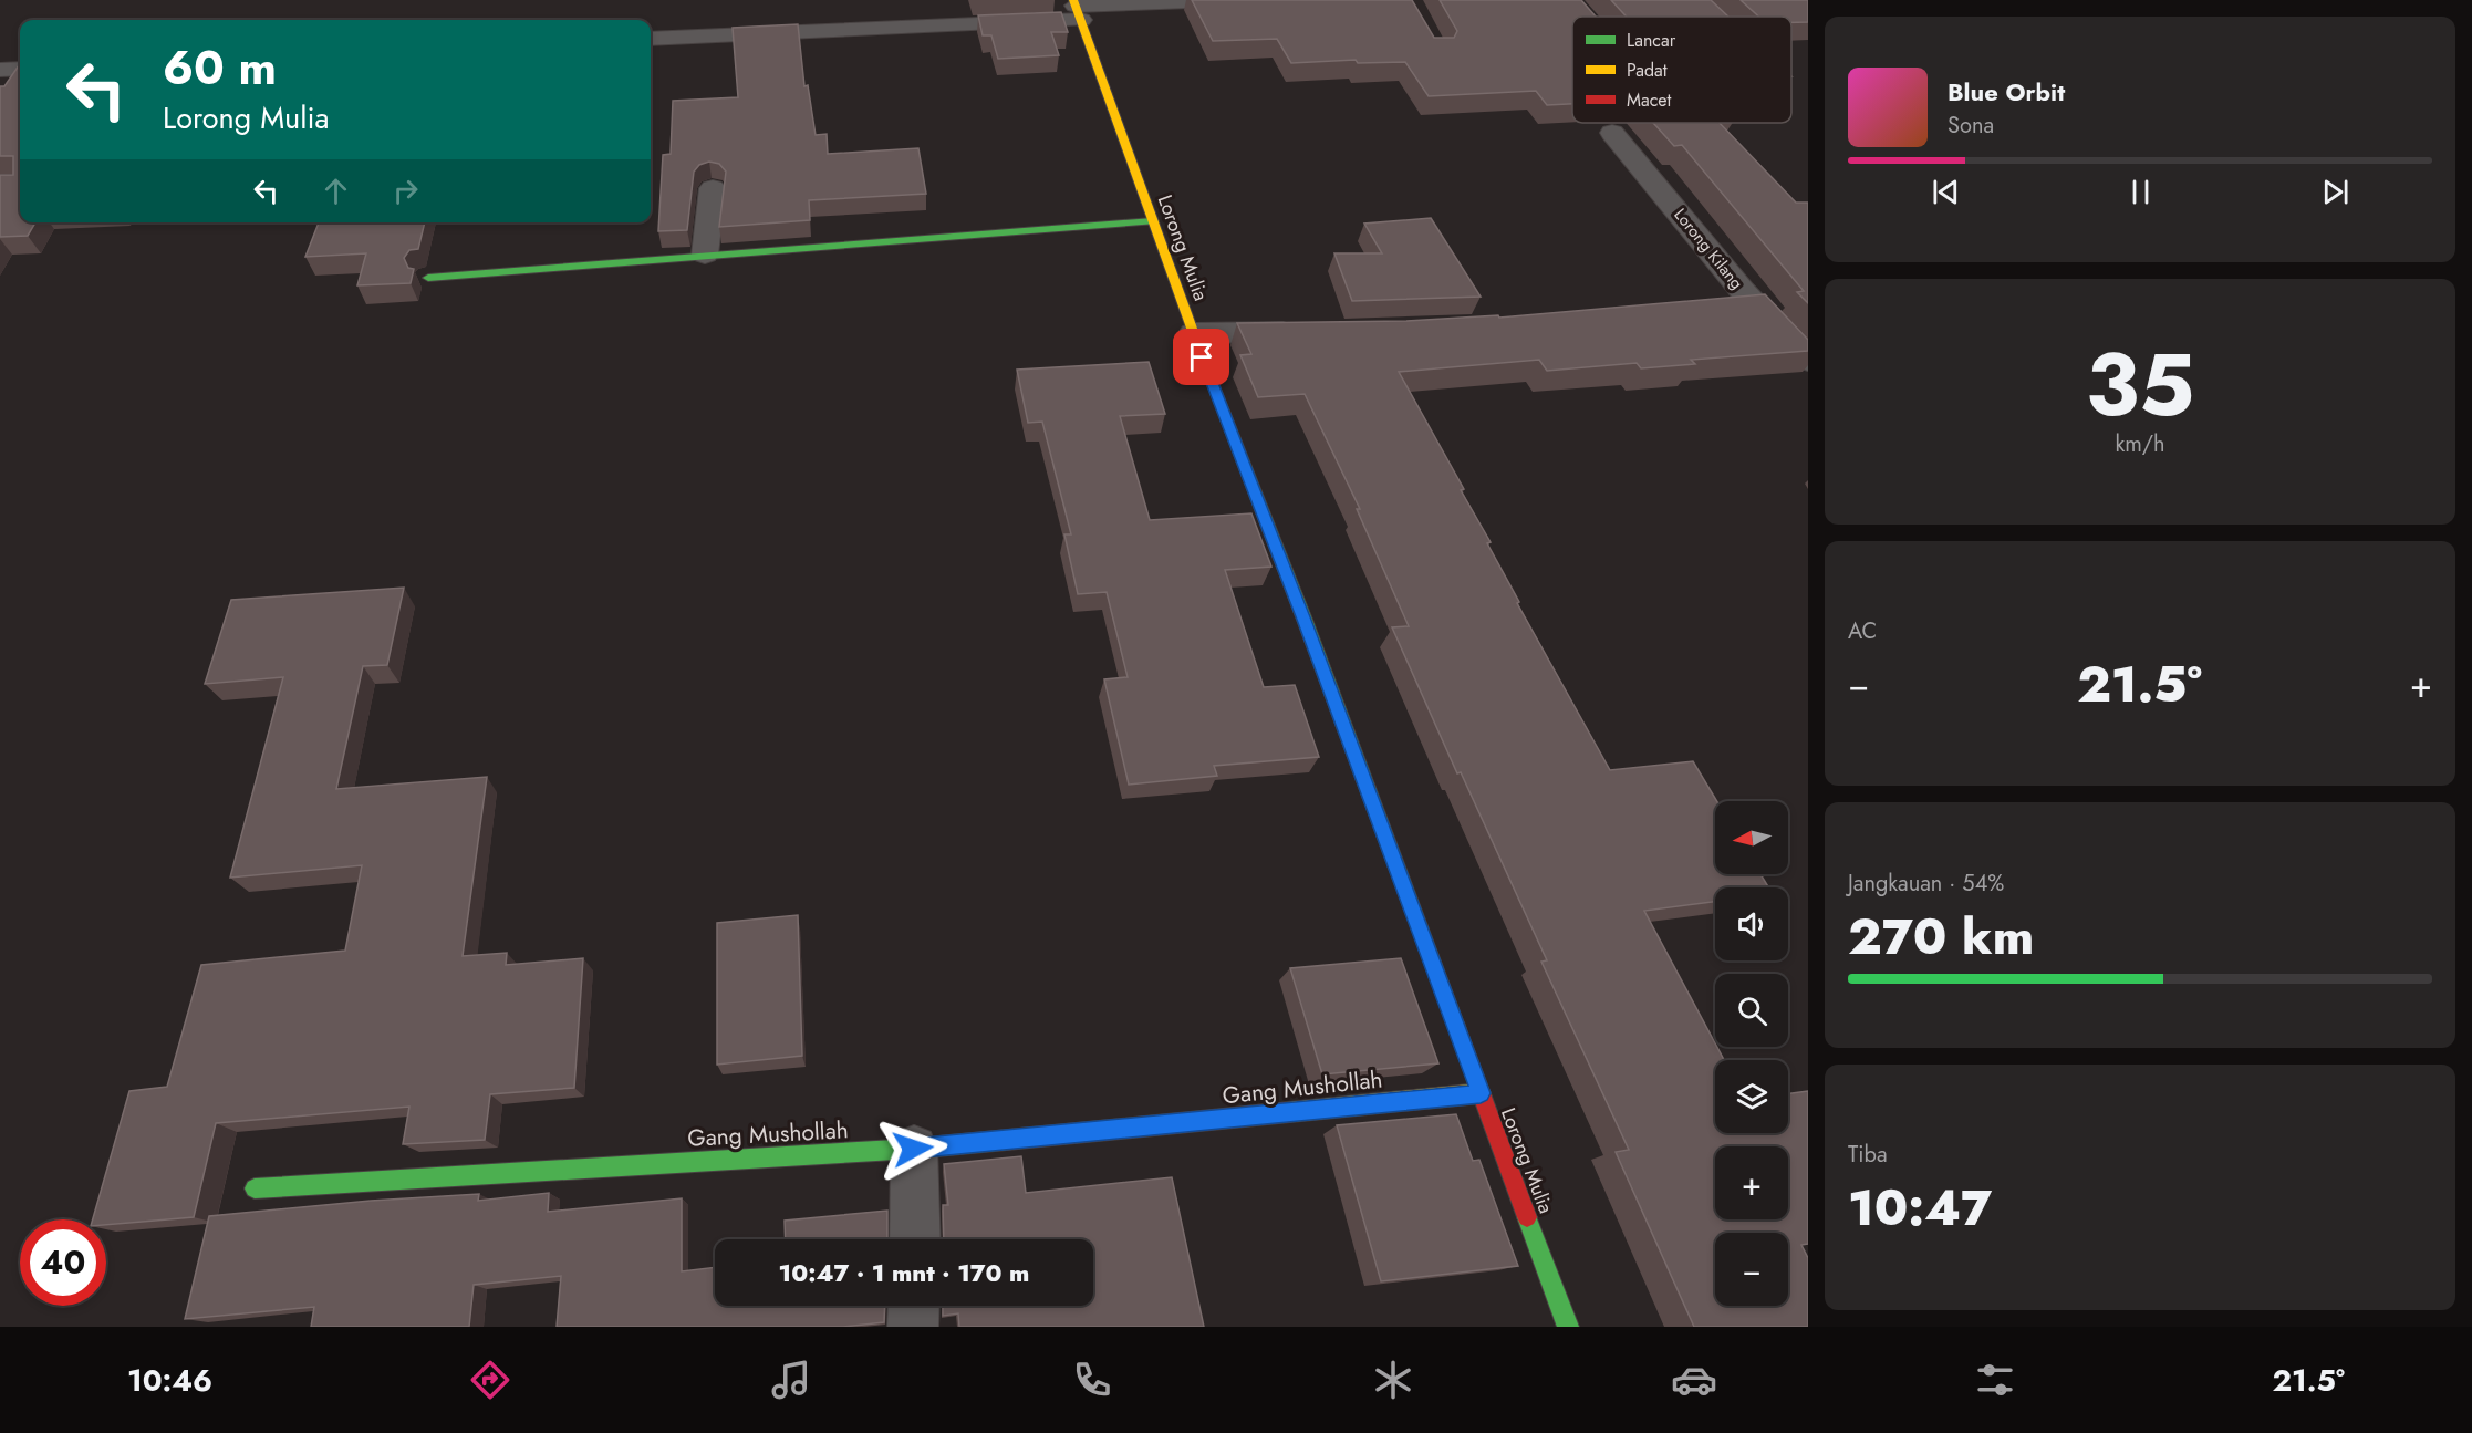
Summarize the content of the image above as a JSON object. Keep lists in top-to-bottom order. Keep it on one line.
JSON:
{"streets":{"street":["Lorong Mulia","Lorong Kilang","Gang Mushollah"]},"crossings":[["Lorong Mulia","Gang Mushollah"]],"legend":["Lancar","Padat","Macet"],"north":"left","page":{"turn":["60 m","Lorong Mulia"],"song":["Blue Orbit","Sona"],"tile":[["35","km/h"],"AC",["Jangkauan · 54%","270 km"],["Tiba","10:47"]],"heat":["−","21.5°","+"],"map_buttons":["+","−"],"limit":"40","trip":"10:47 · 1 mnt · 170 m","tabs":["10:46","21.5°"]}}
